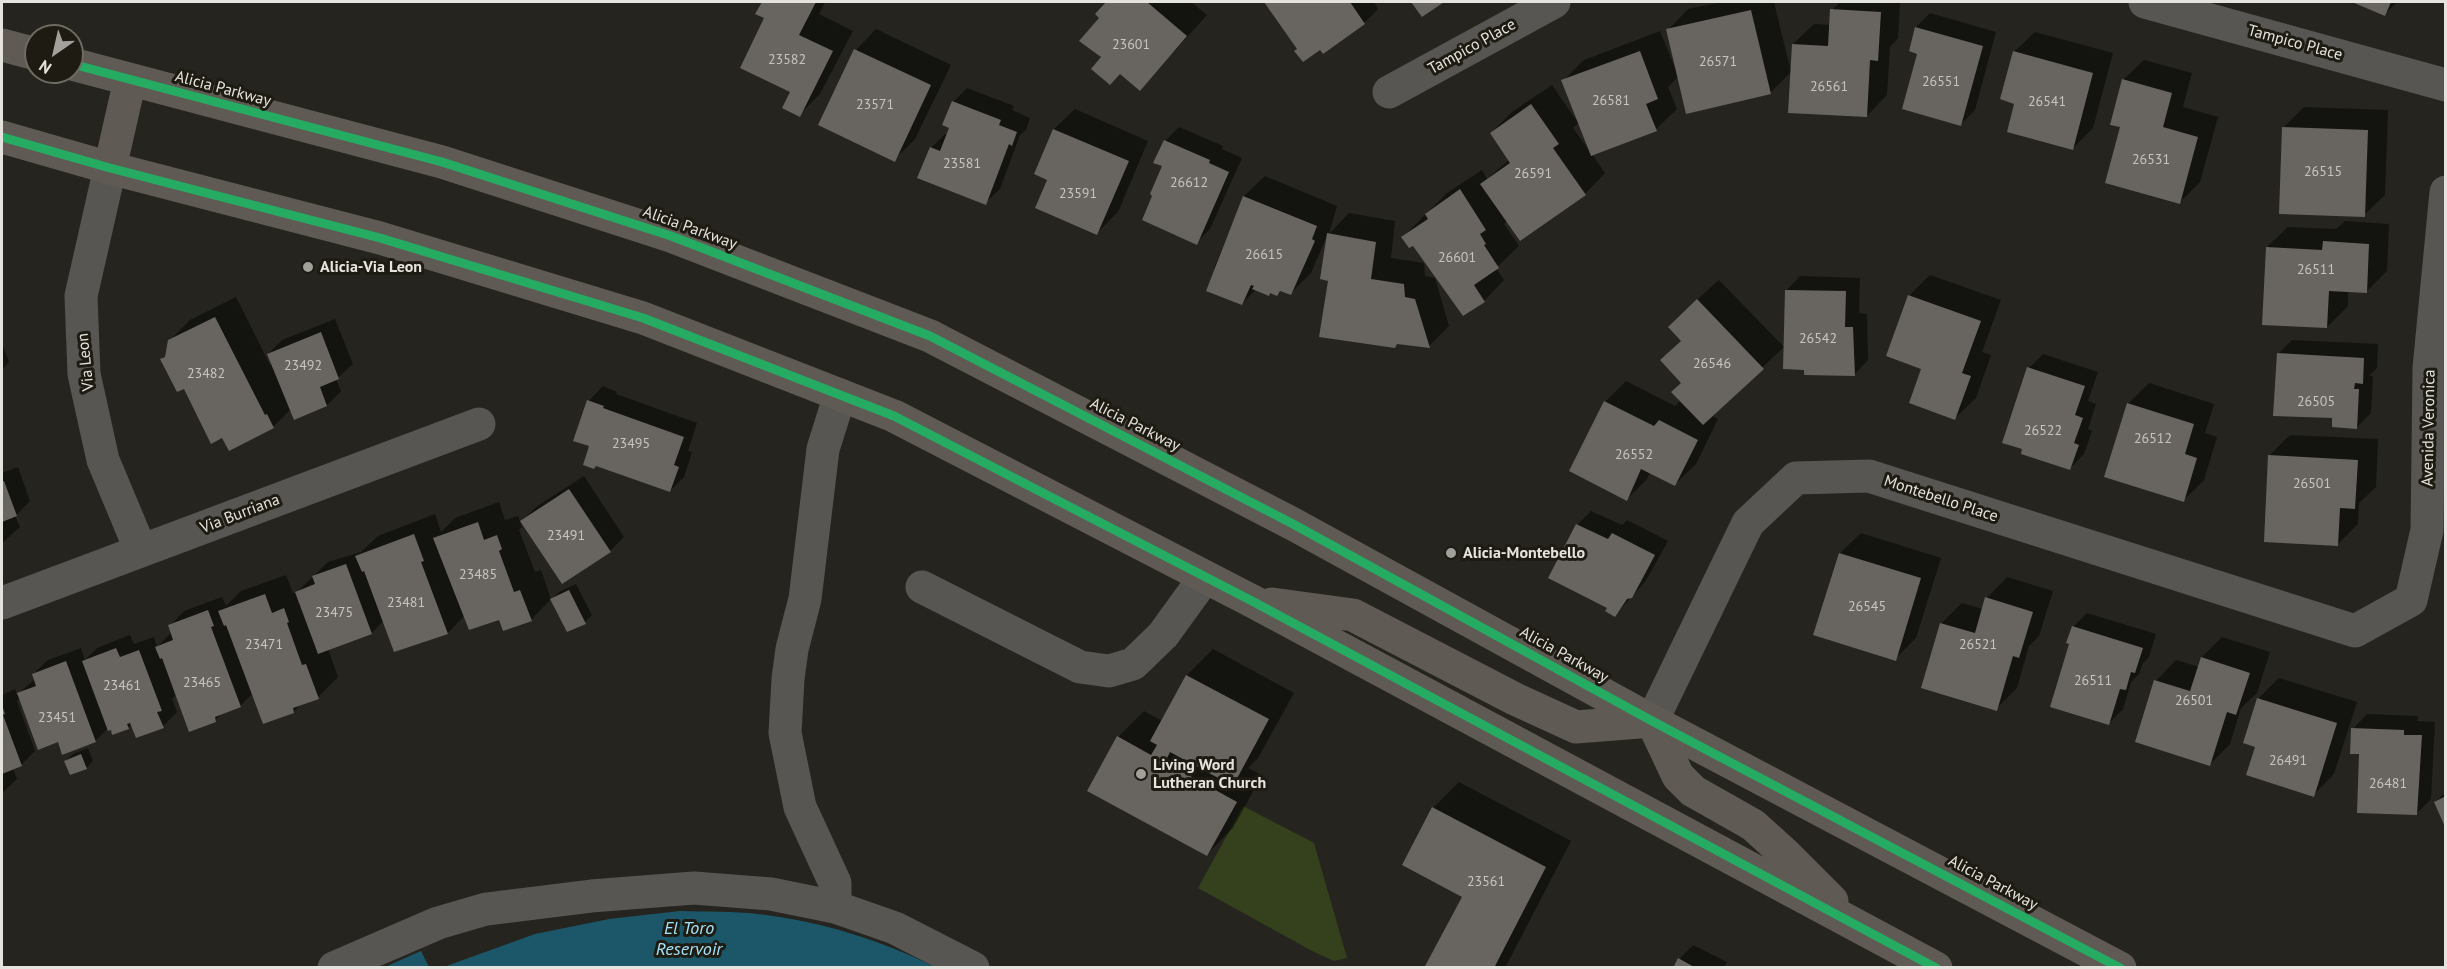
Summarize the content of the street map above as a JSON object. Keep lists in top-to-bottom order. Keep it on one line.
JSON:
{"streets":{"main road":["Alicia Parkway"],"street":["Tampico Place","Via Leon","Avenida Veronica","Montebello Place","Via Burriana"]},"crossings":[["Alicia Parkway","Montebello Place"],["Via Leon","Via Burriana"],["Avenida Veronica","Montebello Place"]],"water":["El Toro Reservoir"],"places":["Alicia-Via Leon","Alicia-Montebello","Living Word Lutheran Church"],"house_numbers":["23601","23582","26571","26551","26561","26581","26541","23571","26531","23581","26515","26591","26612","23591","26615","26601","26511","26542","26546","23492","23482","26505","26522","26512","23495","26552","26501","23491","23485","23481","26545","23475","23471","26521","26511","23465","23461","26501","23451","26491","26481","23561"],"north":"bottom left"}
